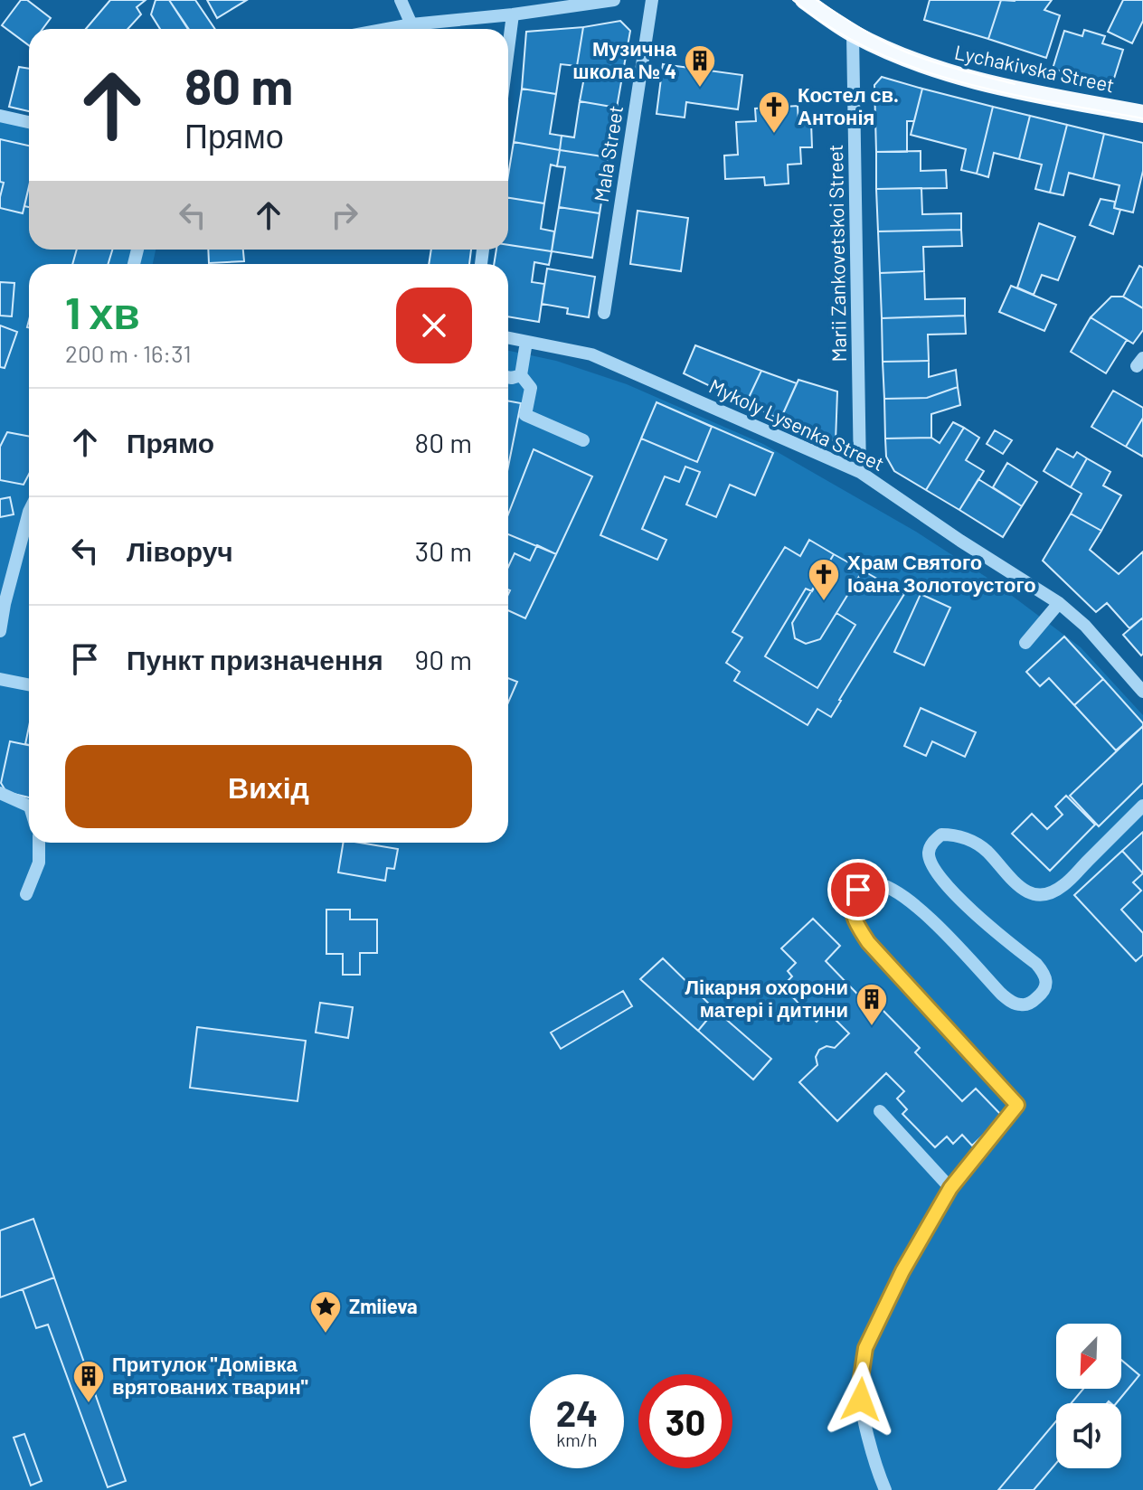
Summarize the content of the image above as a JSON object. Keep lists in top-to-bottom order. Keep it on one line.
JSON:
{"streets":{"main road":["Lychakivska Street"],"street":["Mala Street","Marii Zankovetskoi Street","Mykoly Lysenka Street"]},"crossings":[["Lychakivska Street","Marii Zankovetskoi Street"],["Marii Zankovetskoi Street","Mykoly Lysenka Street"]],"places":{"building":["Музична школа № 4","Лікарня охорони матері і дитини","Притулок \"Домівка врятованих тварин\""],"church":["Костел св. Антонія","Храм Святого Іоана Золотоустого"],"place":["Zmiieva"]},"north":"bottom left","page":{"turn":["80 m","Прямо"],"heading":["1 хв","200 m · 16:31"],"list":[{"name":"Прямо","value":"80 m"},{"name":"Ліворуч","value":"30 m"},{"name":"Пункт призначення","value":"90 m"}],"buttons":"Вихід","speed":"24 km/h","limit":"30"}}
